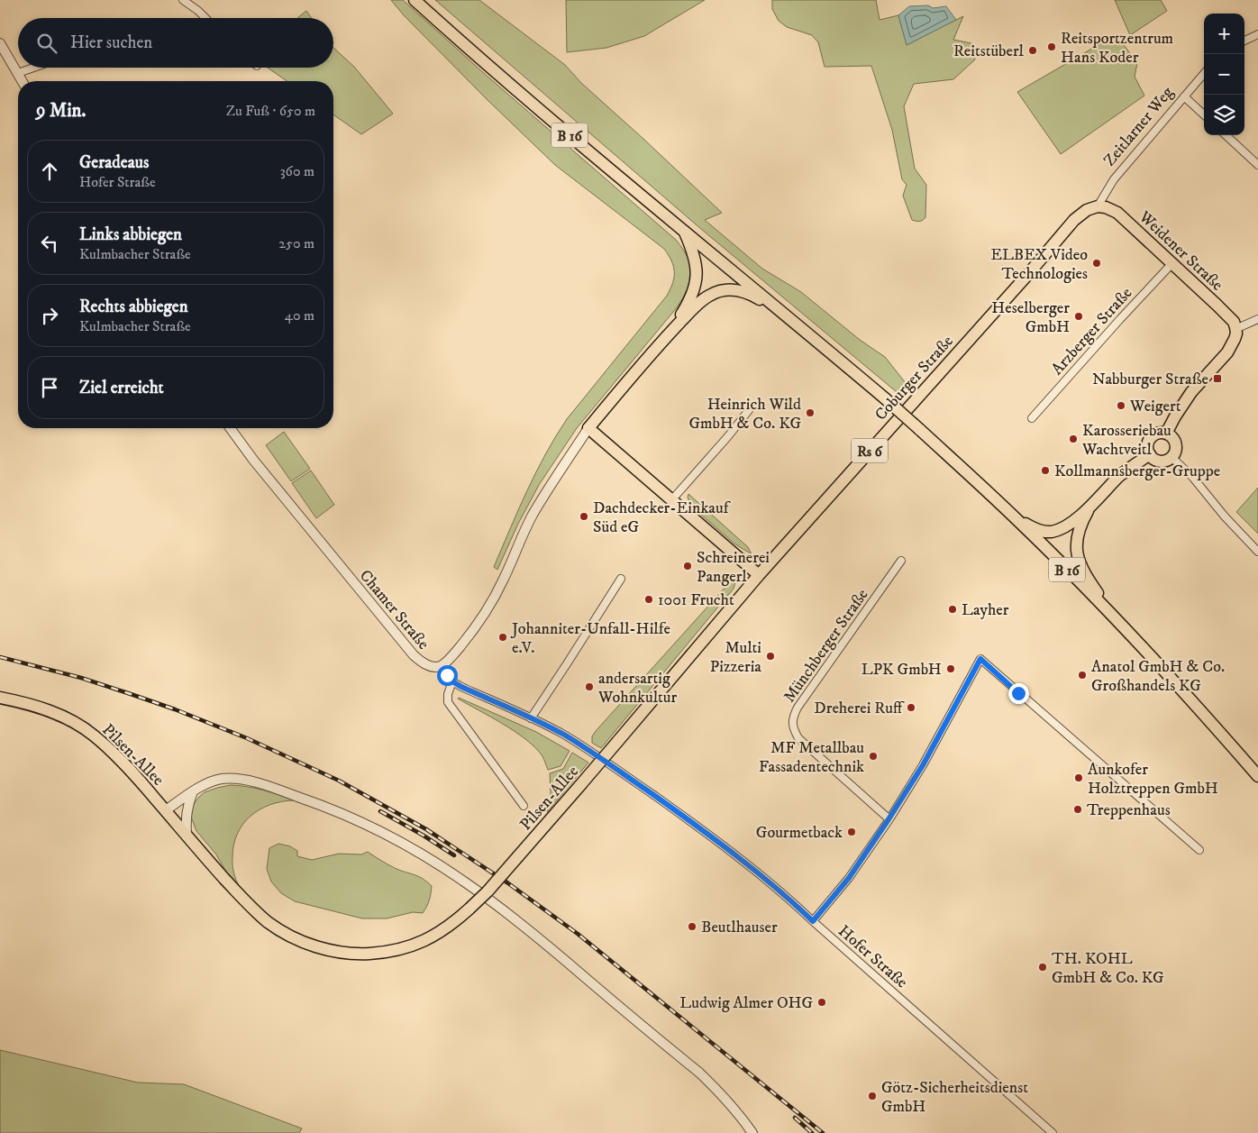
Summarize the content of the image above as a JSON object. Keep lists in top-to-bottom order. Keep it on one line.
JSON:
{"streets":{"main road":["B 16","Weidener Straße","Coburger Straße","Rs 6","Pilsen-Allee"],"street":["Zeitlarner Weg","Arzberger Straße","Chamer Straße","Münchberger Straße","Hofer Straße"]},"crossings":[["Zeitlarner Weg","Weidener Straße"],["Zeitlarner Weg","Coburger Straße"],["Weidener Straße","Arzberger Straße"],["Weidener Straße","Coburger Straße"],["Coburger Straße","Pilsen-Allee"],["Chamer Straße","Hofer Straße"]],"places":{"other":["Reitsportzentrum Hans Koder","Reitstüberl","ELBEX Video Technologies","Heselberger GmbH","Weigert","Heinrich Wild GmbH & Co. KG","Karosseriebau Wachtveitl","Kollmannsberger-Gruppe","Dachdecker-Einkauf Süd eG","Schreinerei Pangerl","1001 Frucht","Layher","Johanniter-Unfall-Hilfe e.V.","Multi Pizzeria","LPK GmbH","Anatol GmbH & Co. Großhandels KG","andersartig Wohnkultur","Dreherei Ruff","MF Metallbau Fassadentechnik","Aunkofer Holztreppen GmbH","Treppenhaus","Gourmetback","Beutlhauser","TH. KOHL GmbH & Co. KG","Ludwig Almer OHG","Götz-Sicherheitsdienst GmbH"],"transit":["Nabburger Straße"]},"page":{"map_buttons":["+","−"],"search":"Hier suchen","heading":["9 Min.","Zu Fuß · 650 m"],"list":[["Geradeaus","Hofer Straße","360 m"],["Links abbiegen","Kulmbacher Straße","250 m"],["Rechts abbiegen","Kulmbacher Straße","40 m"],"Ziel erreicht"]}}
